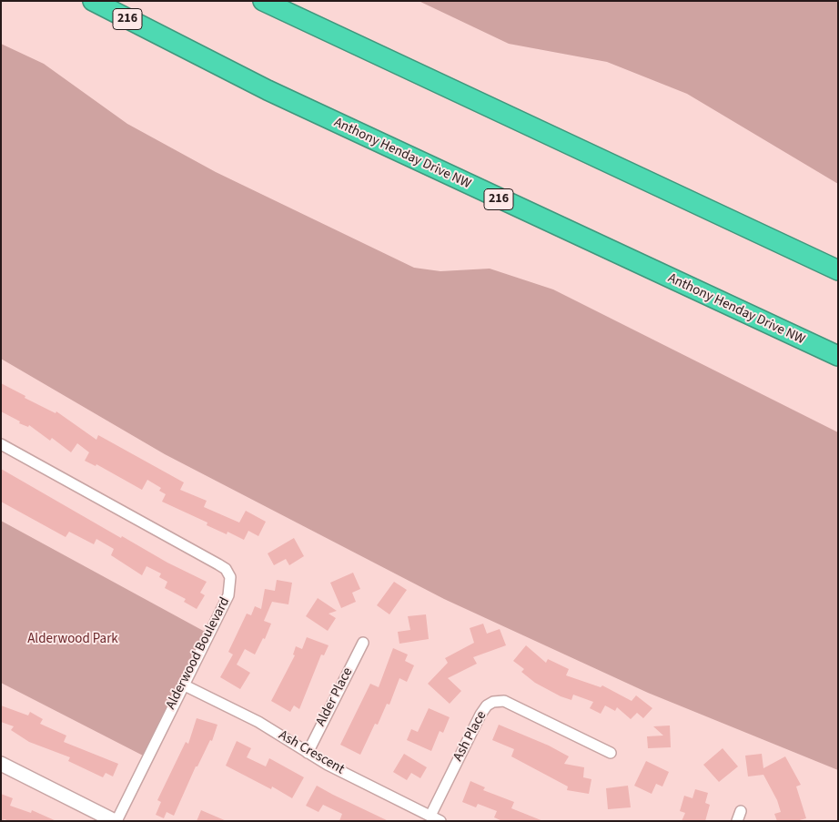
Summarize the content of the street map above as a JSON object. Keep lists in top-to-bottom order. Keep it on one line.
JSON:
{"streets":{"highway":["216","Anthony Henday Drive NW"],"street":["Alderwood Boulevard","Alder Place","Ash Place","Ash Crescent"]},"crossings":[["Alderwood Boulevard","Ash Crescent"],["Alder Place","Ash Crescent"],["Ash Place","Ash Crescent"]],"parks":["Alderwood Park"]}
